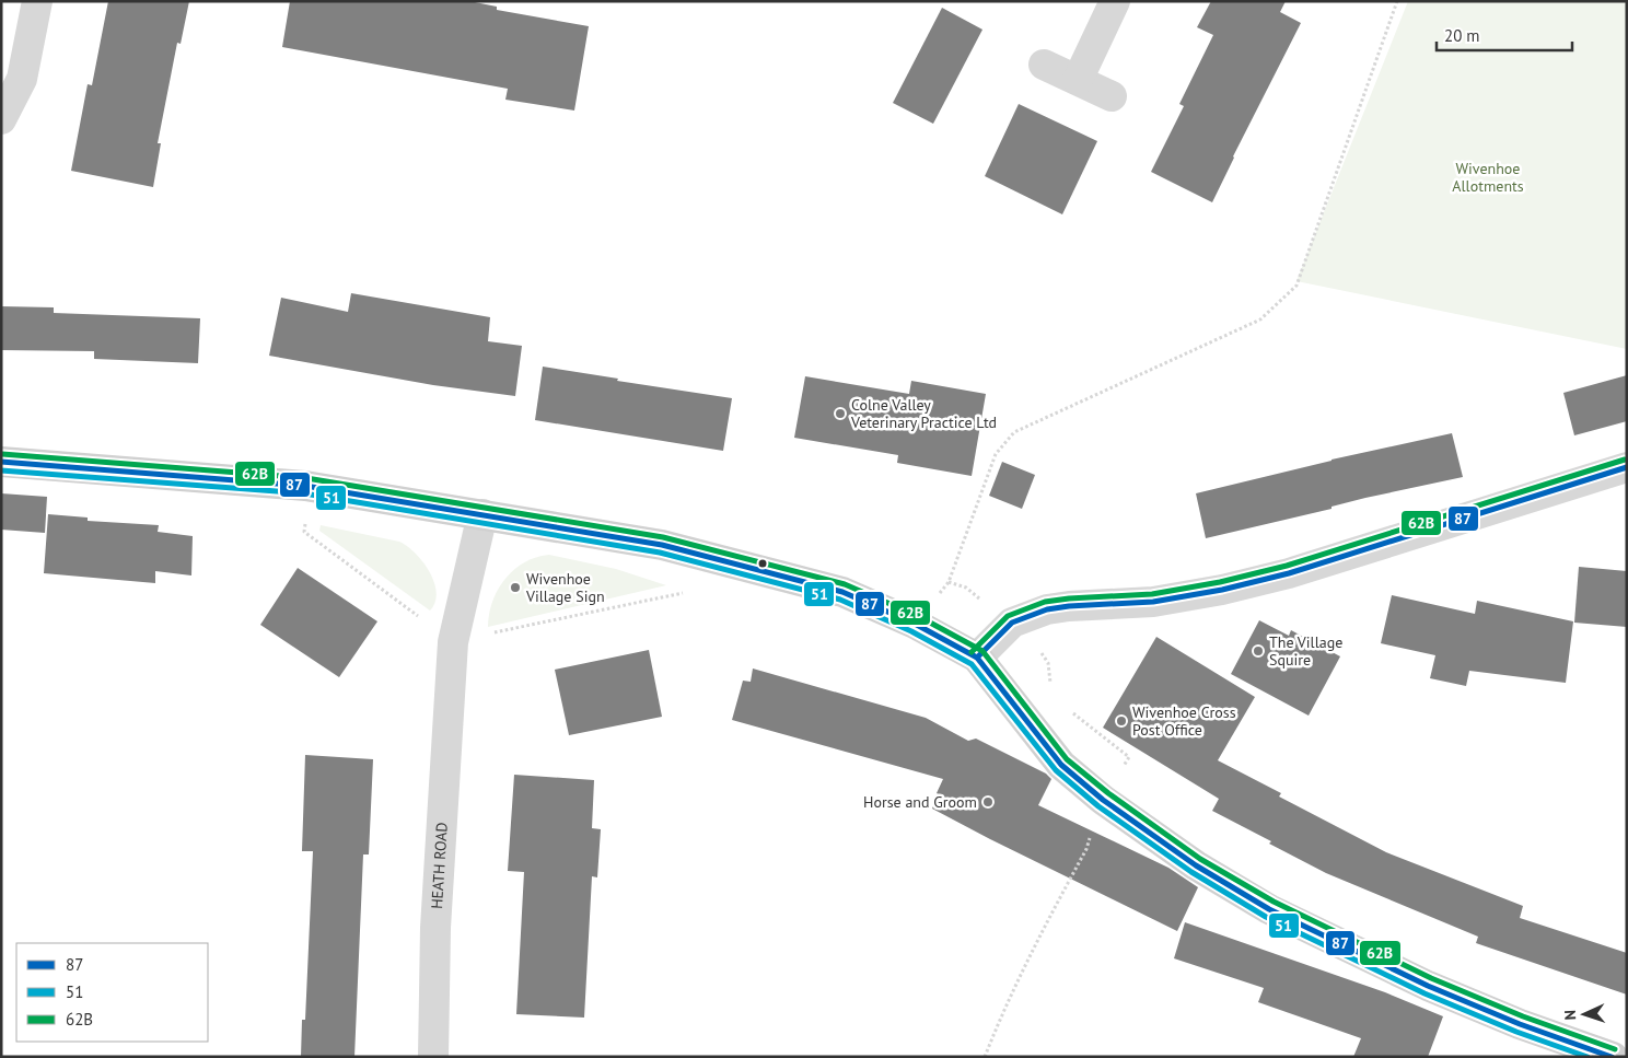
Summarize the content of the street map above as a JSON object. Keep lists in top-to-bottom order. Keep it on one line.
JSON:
{"streets":{"street":["HEATH ROAD"]},"parks":["Wivenhoe Allotments"],"places":["Colne Valley Veterinary Practice Ltd","Wivenhoe Village Sign","The Village Squire","Wivenhoe Cross Post Office","Horse and Groom"],"lines":["transit line 62B","transit line 87","transit line 51"],"legend":["87","51","62B"],"scale_bar":"20 m","north":"left"}
